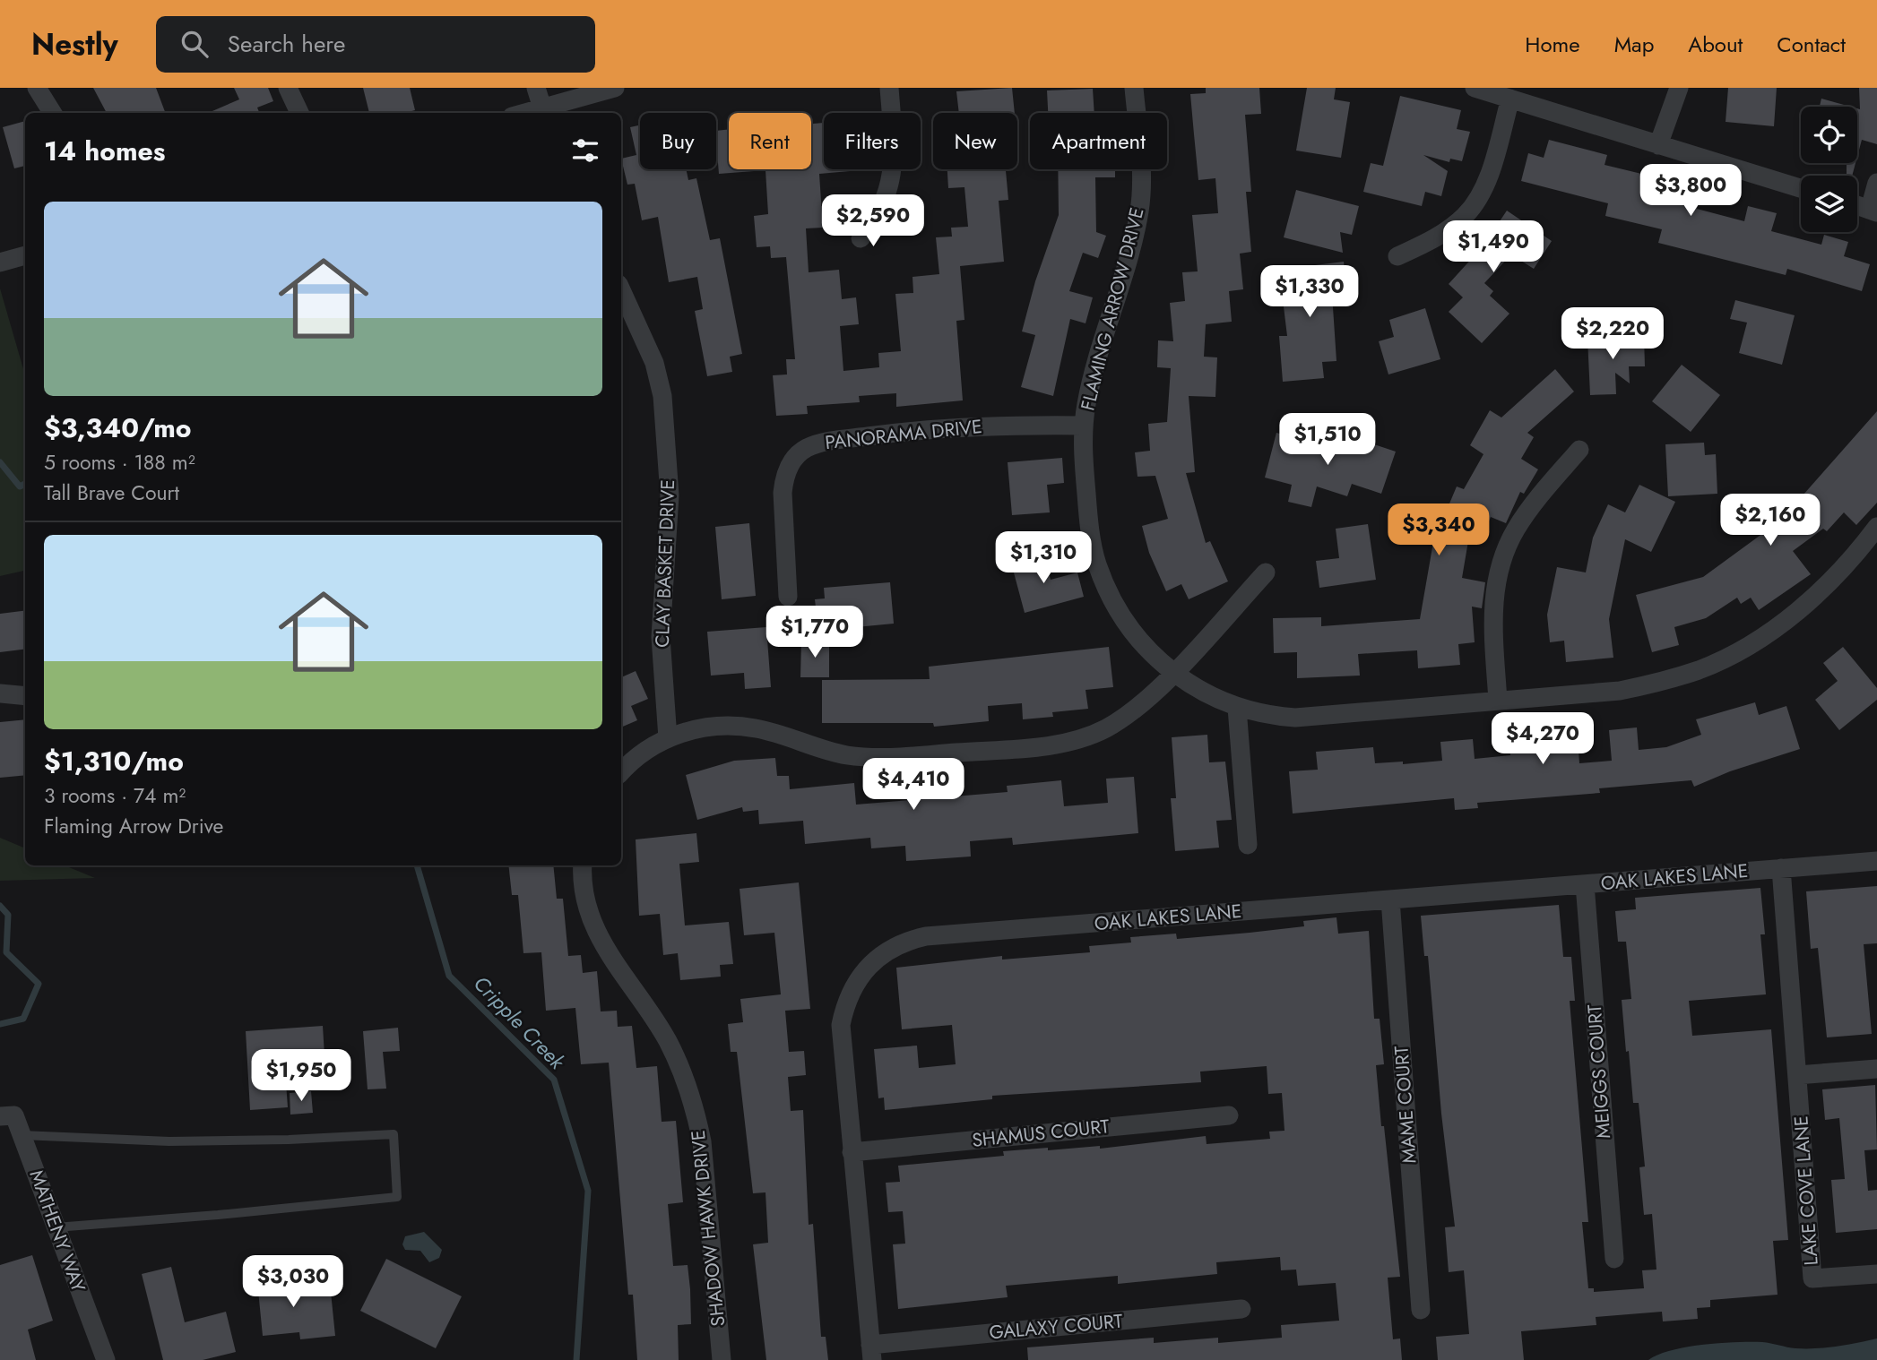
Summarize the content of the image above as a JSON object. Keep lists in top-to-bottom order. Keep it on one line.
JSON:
{"streets":{"street":["FLAMING ARROW DRIVE","PANORAMA DRIVE","CLAY BASKET DRIVE","OAK LAKES LANE","MEIGGS COURT","MAME COURT","SHAMUS COURT","LAKE COVE LANE","SHADOW HAWK DRIVE","MATHENY WAY","GALAXY COURT"]},"crossings":[["FLAMING ARROW DRIVE","PANORAMA DRIVE"],["OAK LAKES LANE","MEIGGS COURT"],["OAK LAKES LANE","MAME COURT"],["OAK LAKES LANE","SHAMUS COURT"],["OAK LAKES LANE","LAKE COVE LANE"],["OAK LAKES LANE","GALAXY COURT"]],"water":["Cripple Creek"],"page":{"header":"Nestly","search":"Search here","nav":["Home","Map","About","Contact"],"chip":["Buy","Rent","Filters","New","Apartment"],"heading":"14 homes","price":["$3,800","$2,590","$1,490","$1,330","$2,220","$1,510","$2,160","$3,340","$1,310","$1,770","$4,270","$4,410","$1,950","$3,030"],"list":[{"name":"$3,340/mo","note":"5 rooms · 188 m² · Tall Brave Court"},{"name":"$1,310/mo","note":"3 rooms · 74 m² · Flaming Arrow Drive"}]}}
